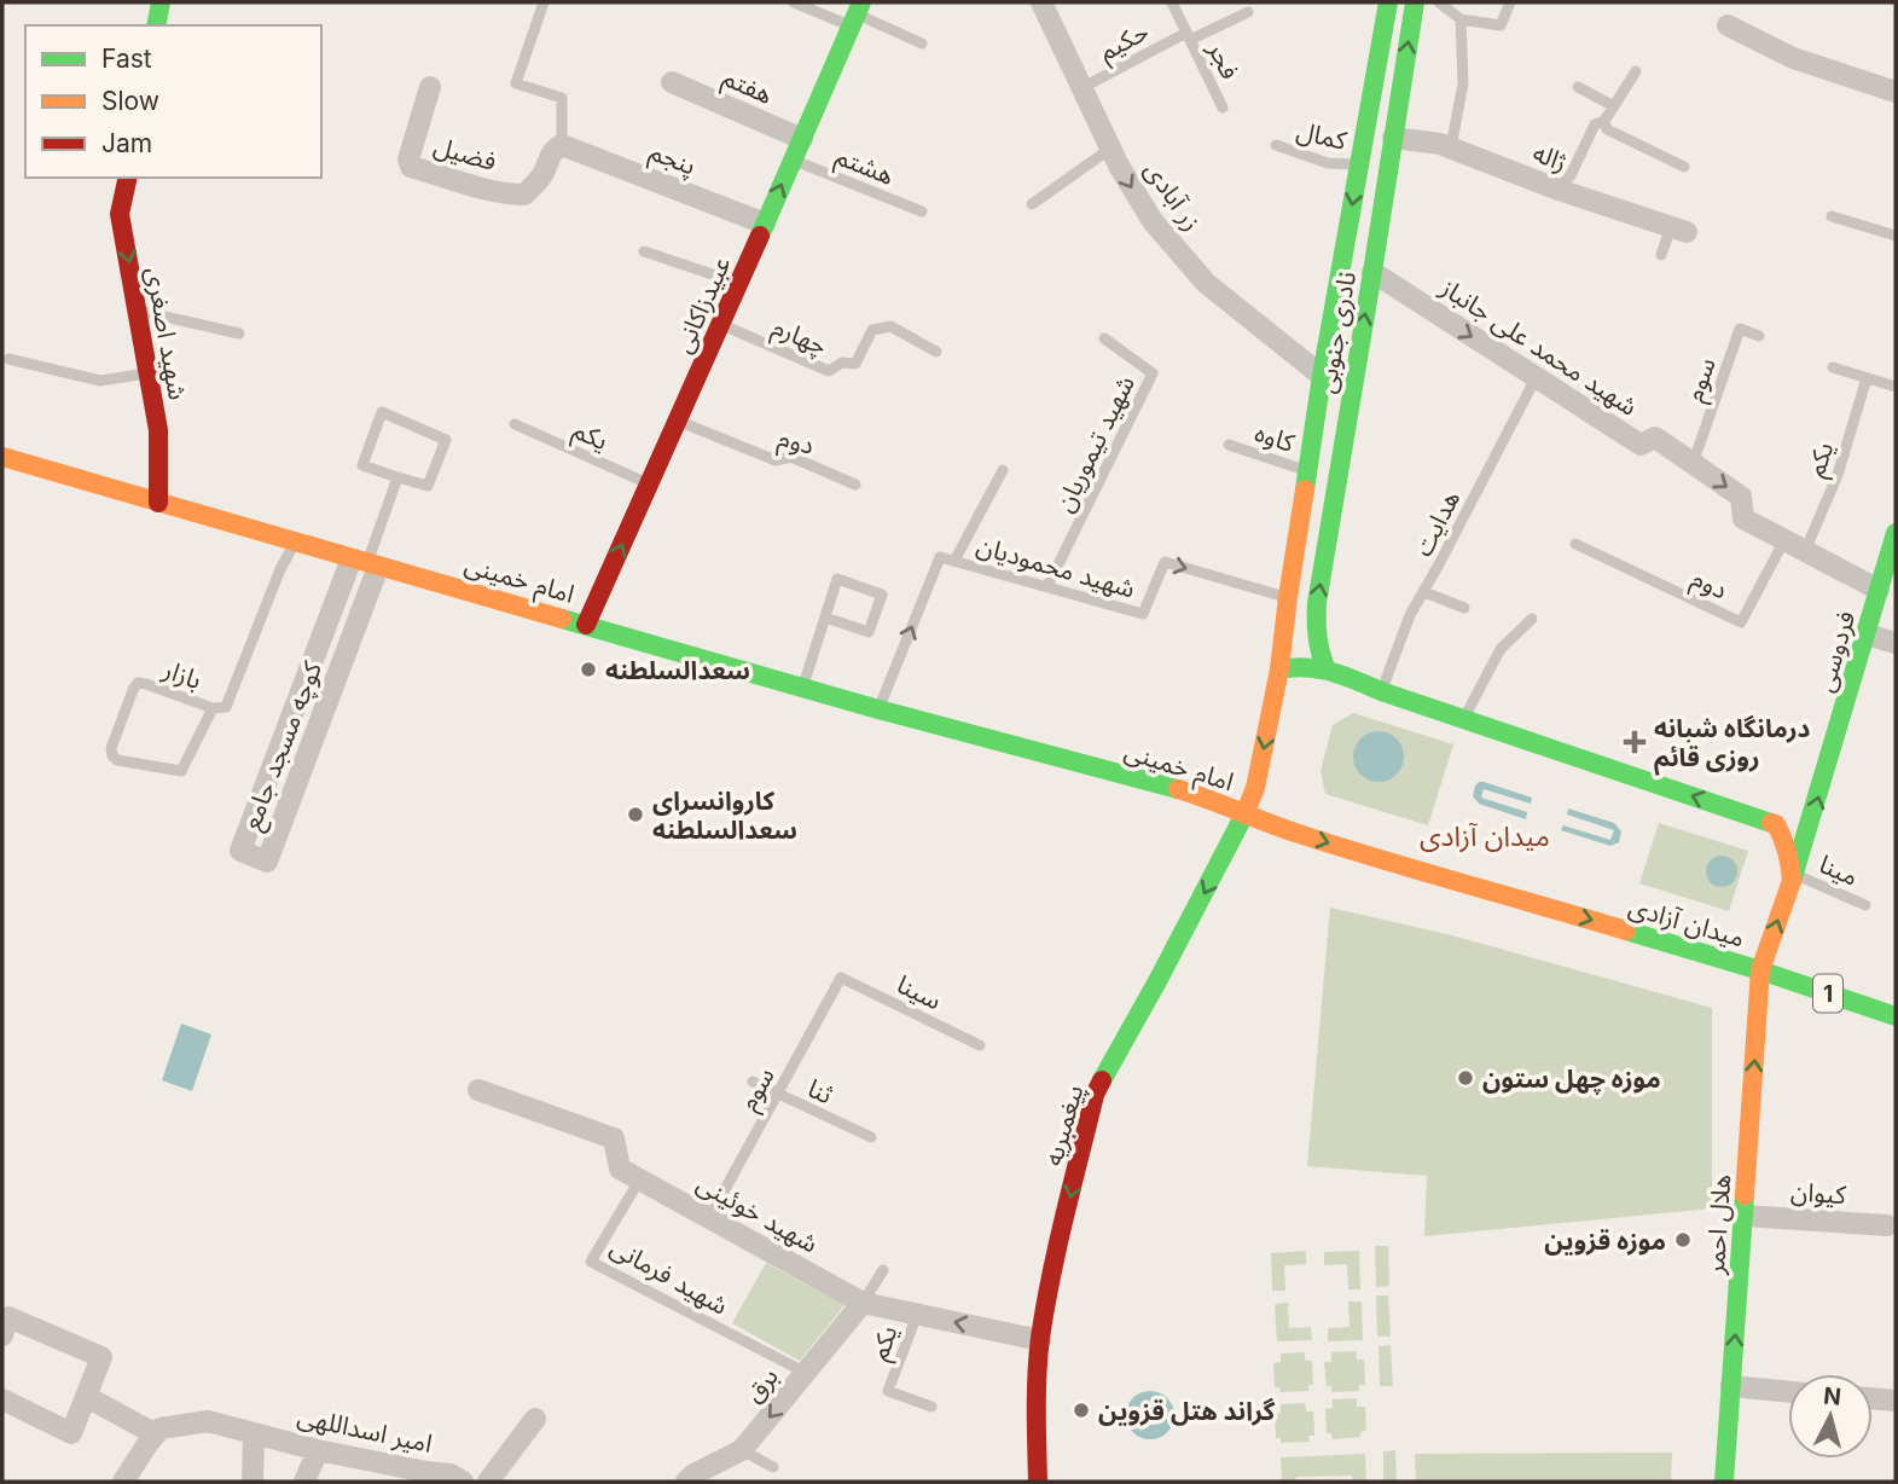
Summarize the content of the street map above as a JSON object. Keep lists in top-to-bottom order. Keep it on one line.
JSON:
{"streets":{"main road":["عبیدزاکانی","نادری جنوبی","شهید اصغری","امام خمینی","فردوسی","میدان آزادی","1","پیغمبریه","هلال احمر"],"street":["هفتم","فضیل","ژاله","پنجم","زر آبادی","شهید محمد علی جانباز","کوچه مسجد جامع","کیوان","شهید خوئینی","برق","امیر اسداللهی"],"lane":["حکیم","فجر","کمال","هشتم","چهارم","سوم","یکم","کاوه","دوم","شهید تیموریان","هدایت","شهید محمودیان","بازار","مینا","سینا","ثنا","شهید فرمانی"]},"crossings":[["حکیم","فجر"],["حکیم","زر آبادی"],["هفتم","عبیدزاکانی"],["کمال","نادری جنوبی"],["فضیل","پنجم"],["ژاله","نادری جنوبی"],["پنجم","عبیدزاکانی"],["هشتم","عبیدزاکانی"],["زر آبادی","نادری جنوبی"],["عبیدزاکانی","چهارم"],["عبیدزاکانی","یکم"],["عبیدزاکانی","دوم"],["عبیدزاکانی","امام خمینی"],["نادری جنوبی","شهید محمد علی جانباز"],["نادری جنوبی","کاوه"],["نادری جنوبی","شهید محمودیان"],["شهید اصغری","امام خمینی"],["شهید محمد علی جانباز","سوم"],["شهید محمد علی جانباز","یکم"],["شهید محمد علی جانباز","دوم"],["شهید محمد علی جانباز","هدایت"],["شهید محمد علی جانباز","فردوسی"],["سوم","سینا"],["سوم","ثنا"],["سوم","شهید خوئینی"],["یکم","شهید خوئینی"],["شهید تیموریان","شهید محمودیان"],["شهید محمودیان","امام خمینی"],["امام خمینی","بازار"],["امام خمینی","کوچه مسجد جامع"],["امام خمینی","میدان آزادی"],["امام خمینی","پیغمبریه"],["فردوسی","مینا"],["فردوسی","میدان آزادی"],["مینا","میدان آزادی"],["میدان آزادی","1"],["میدان آزادی","پیغمبریه"],["میدان آزادی","هلال احمر"],["1","هلال احمر"],["پیغمبریه","شهید خوئینی"],["کیوان","هلال احمر"],["شهید خوئینی","شهید فرمانی"],["شهید خوئینی","برق"],["شهید فرمانی","برق"]],"one_way":["زر آبادی","شهید اصغری","شهید محمد علی جانباز","فردوسی","پیغمبریه","هلال احمر","برق"],"districts":["میدان آزادی"],"places":{"other":["سعدالسلطنه","کاروانسرای سعدالسلطنه","موزه چهل ستون","موزه قزوین","گراند هتل قزوین"],"health":["درمانگاه شبانه روزی قائم"]},"legend":["Fast","Slow","Jam"],"north":"top"}
